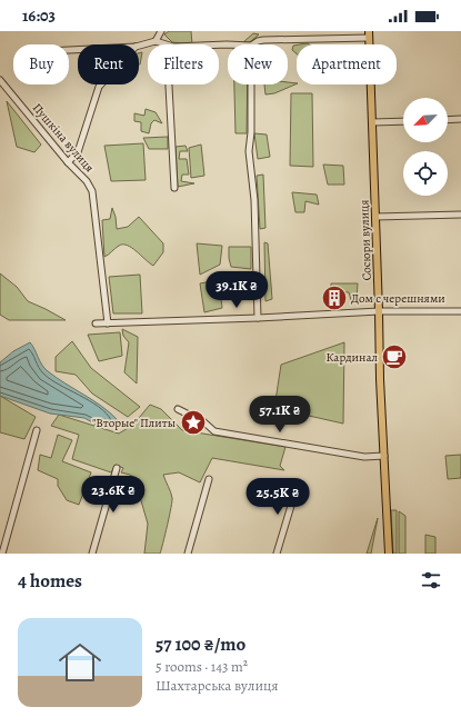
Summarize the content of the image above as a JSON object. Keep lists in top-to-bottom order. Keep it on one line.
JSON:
{"streets":{"main road":["Сосюри вулиця"],"street":["Пушкіна вулиця"]},"places":{"building":["Дом с черешнями"],"cafe":["Кардинал"],"place":["\"Вторые\" Плиты"]},"north":"bottom left","page":{"status":"16:03","chip":["Buy","Rent","Filters","New","Apartment"],"price":["39.1K ₴","57.1K ₴","23.6K ₴","25.5K ₴"],"heading":"4 homes","list":[{"name":"57 100 ₴/mo","note":"5 rooms · 143 m² · Шахтарська вулиця"}]}}
